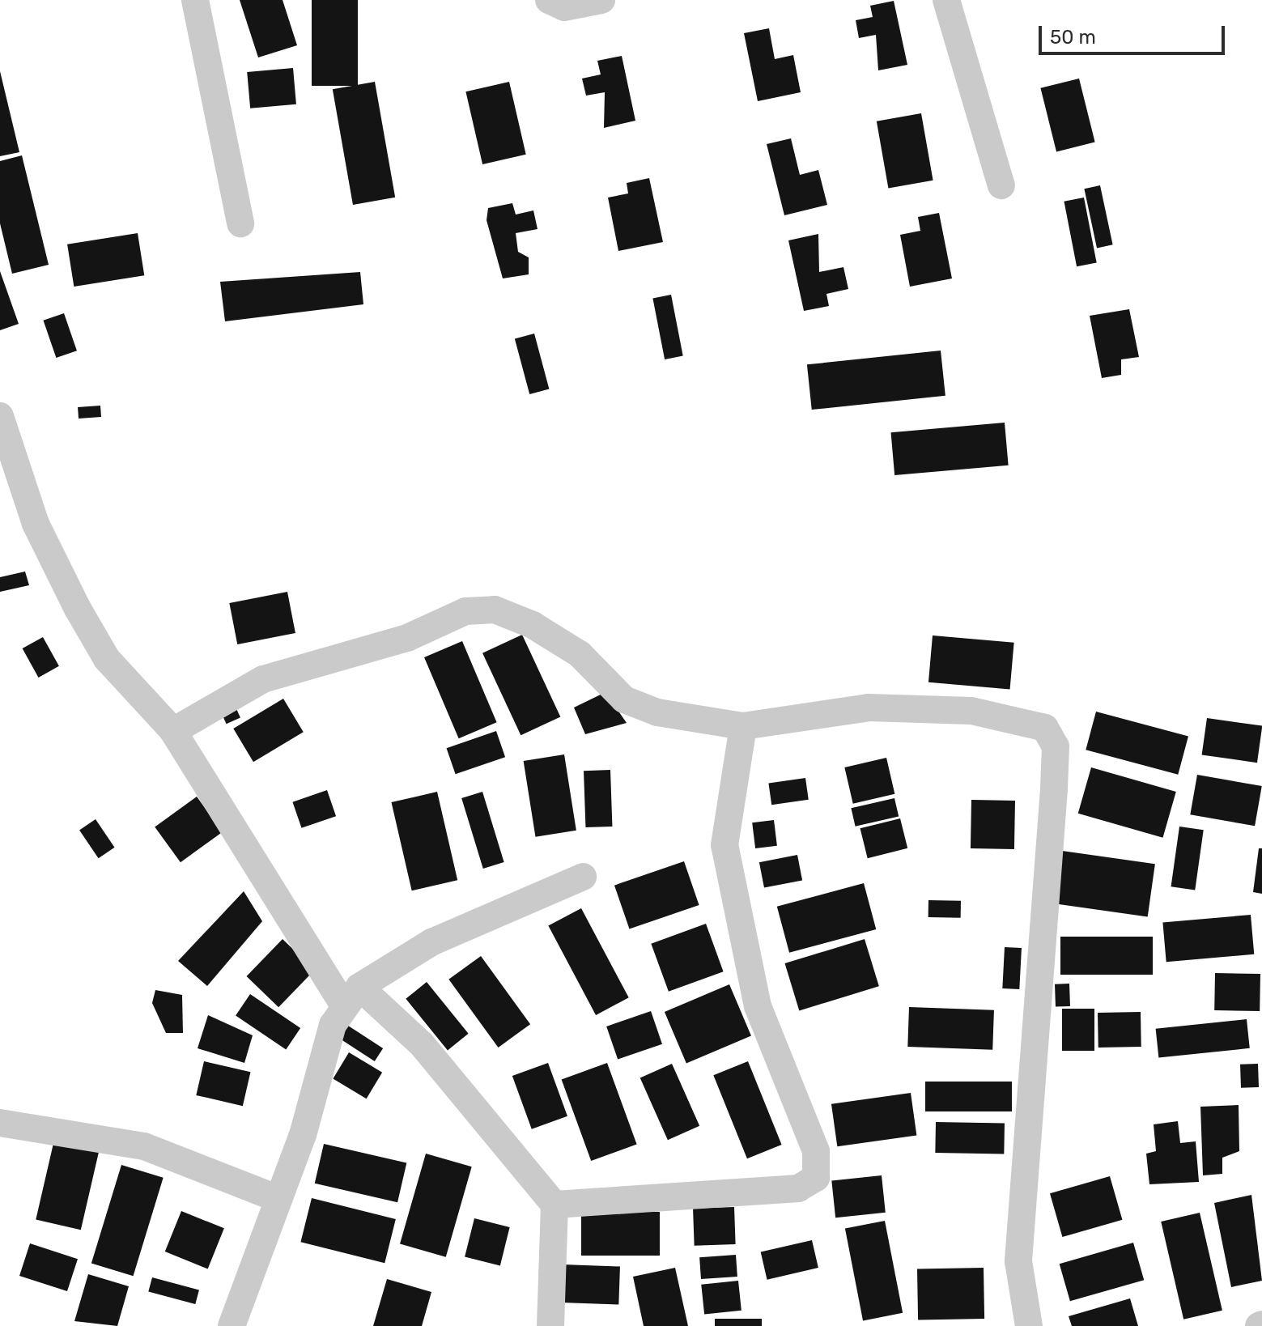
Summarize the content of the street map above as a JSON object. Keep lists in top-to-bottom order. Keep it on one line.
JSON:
{"scale_bar":"50 m"}
